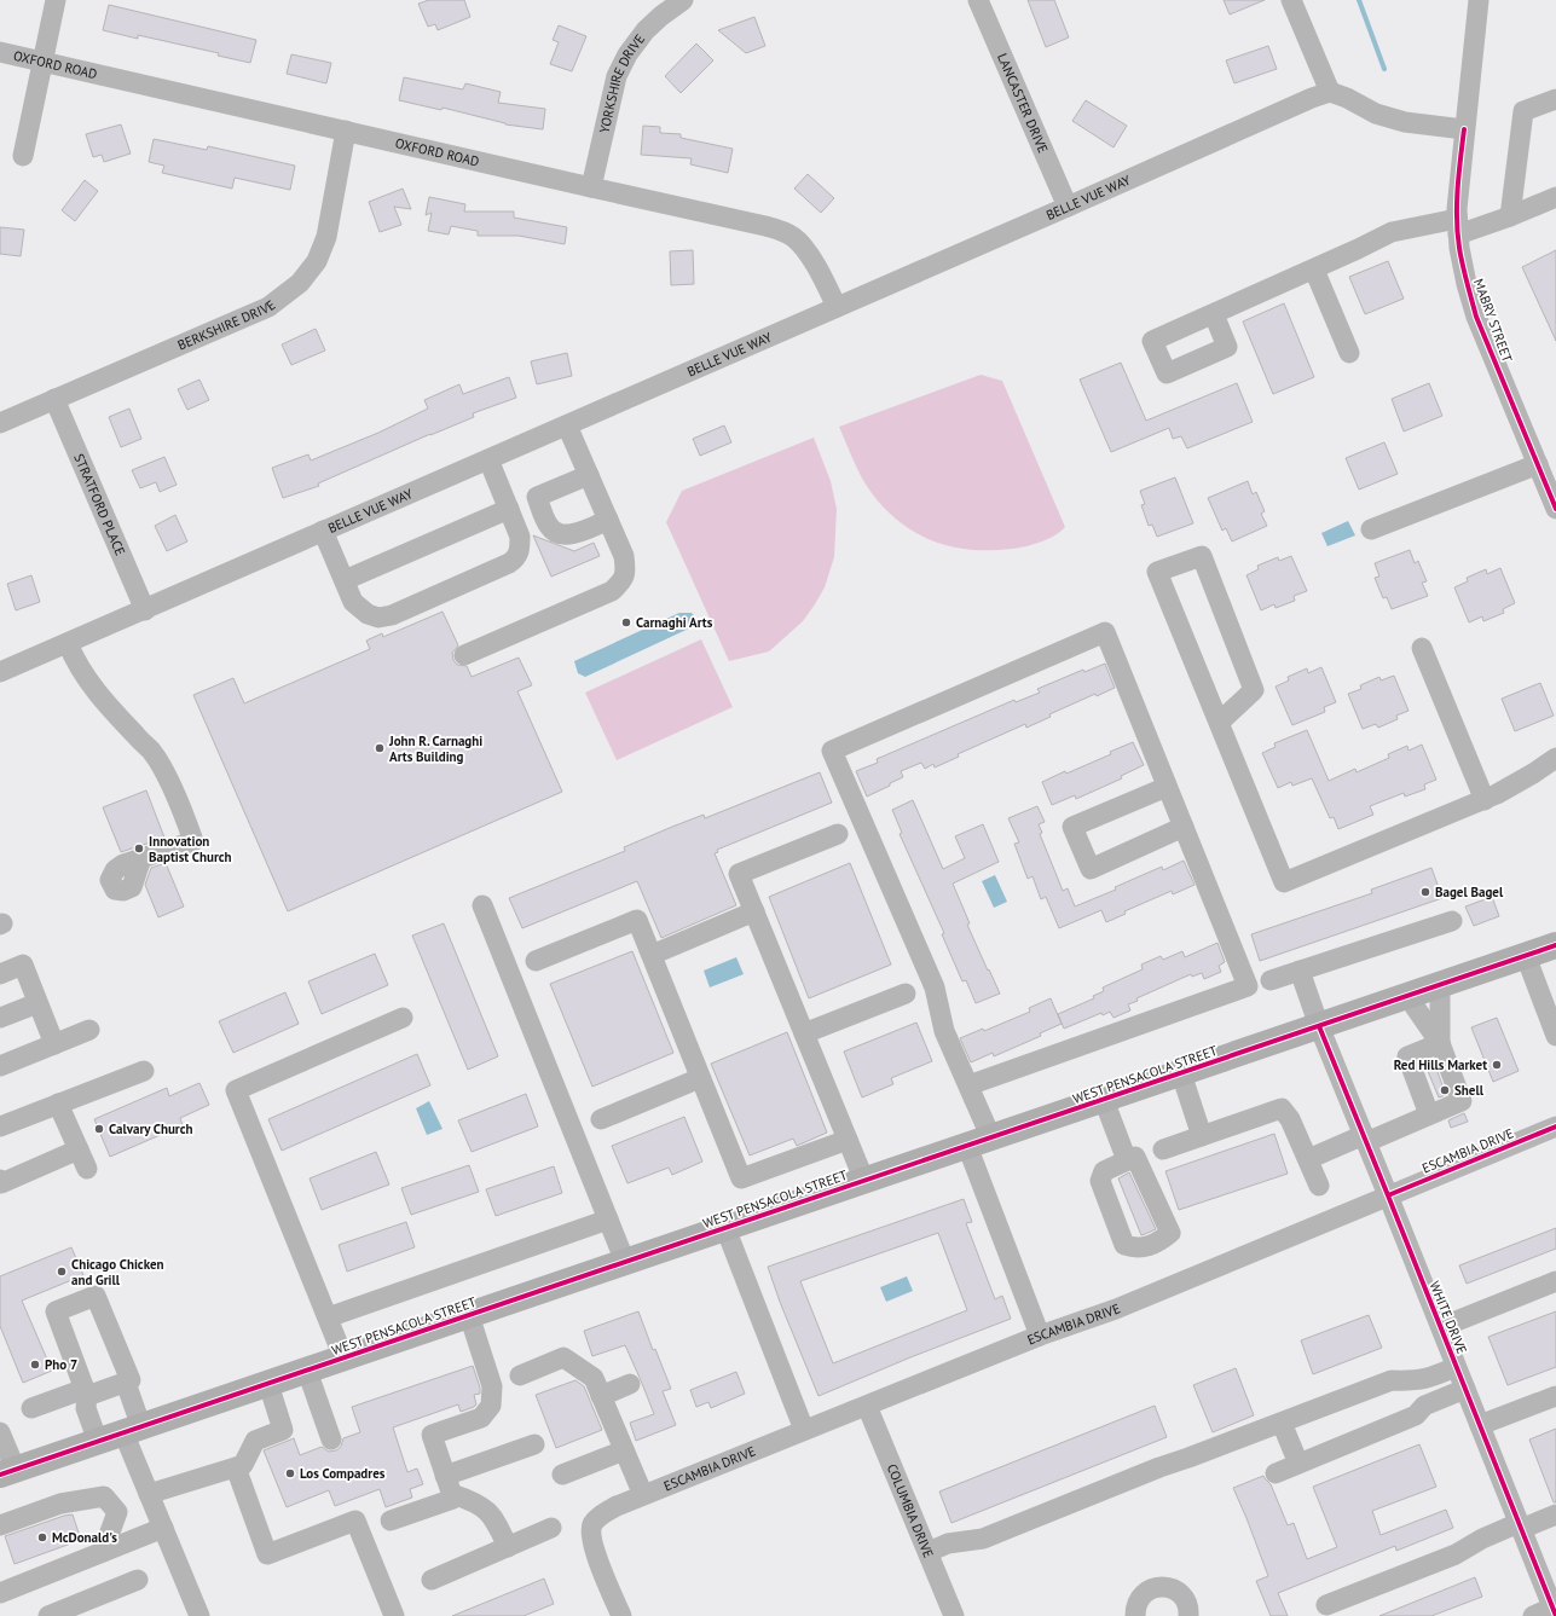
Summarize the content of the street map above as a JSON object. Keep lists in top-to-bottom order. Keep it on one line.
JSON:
{"streets":{"main road":["WEST PENSACOLA STREET"],"street":["OXFORD ROAD","YORKSHIRE DRIVE","LANCASTER DRIVE","BELLE VUE WAY","MABRY STREET","BERKSHIRE DRIVE","STRATFORD PLACE","ESCAMBIA DRIVE","WHITE DRIVE","COLUMBIA DRIVE"]},"crossings":[["OXFORD ROAD","YORKSHIRE DRIVE"],["OXFORD ROAD","BELLE VUE WAY"],["OXFORD ROAD","BERKSHIRE DRIVE"],["LANCASTER DRIVE","BELLE VUE WAY"],["BELLE VUE WAY","STRATFORD PLACE"],["BERKSHIRE DRIVE","STRATFORD PLACE"],["WEST PENSACOLA STREET","WHITE DRIVE"],["ESCAMBIA DRIVE","WHITE DRIVE"],["ESCAMBIA DRIVE","COLUMBIA DRIVE"]],"places":["Carnaghi Arts","John R. Carnaghi Arts Building","Innovation Baptist Church","Bagel Bagel","Red Hills Market","Shell","Calvary Church","Chicago Chicken and Grill","Pho 7","Los Compadres","McDonald's"]}
